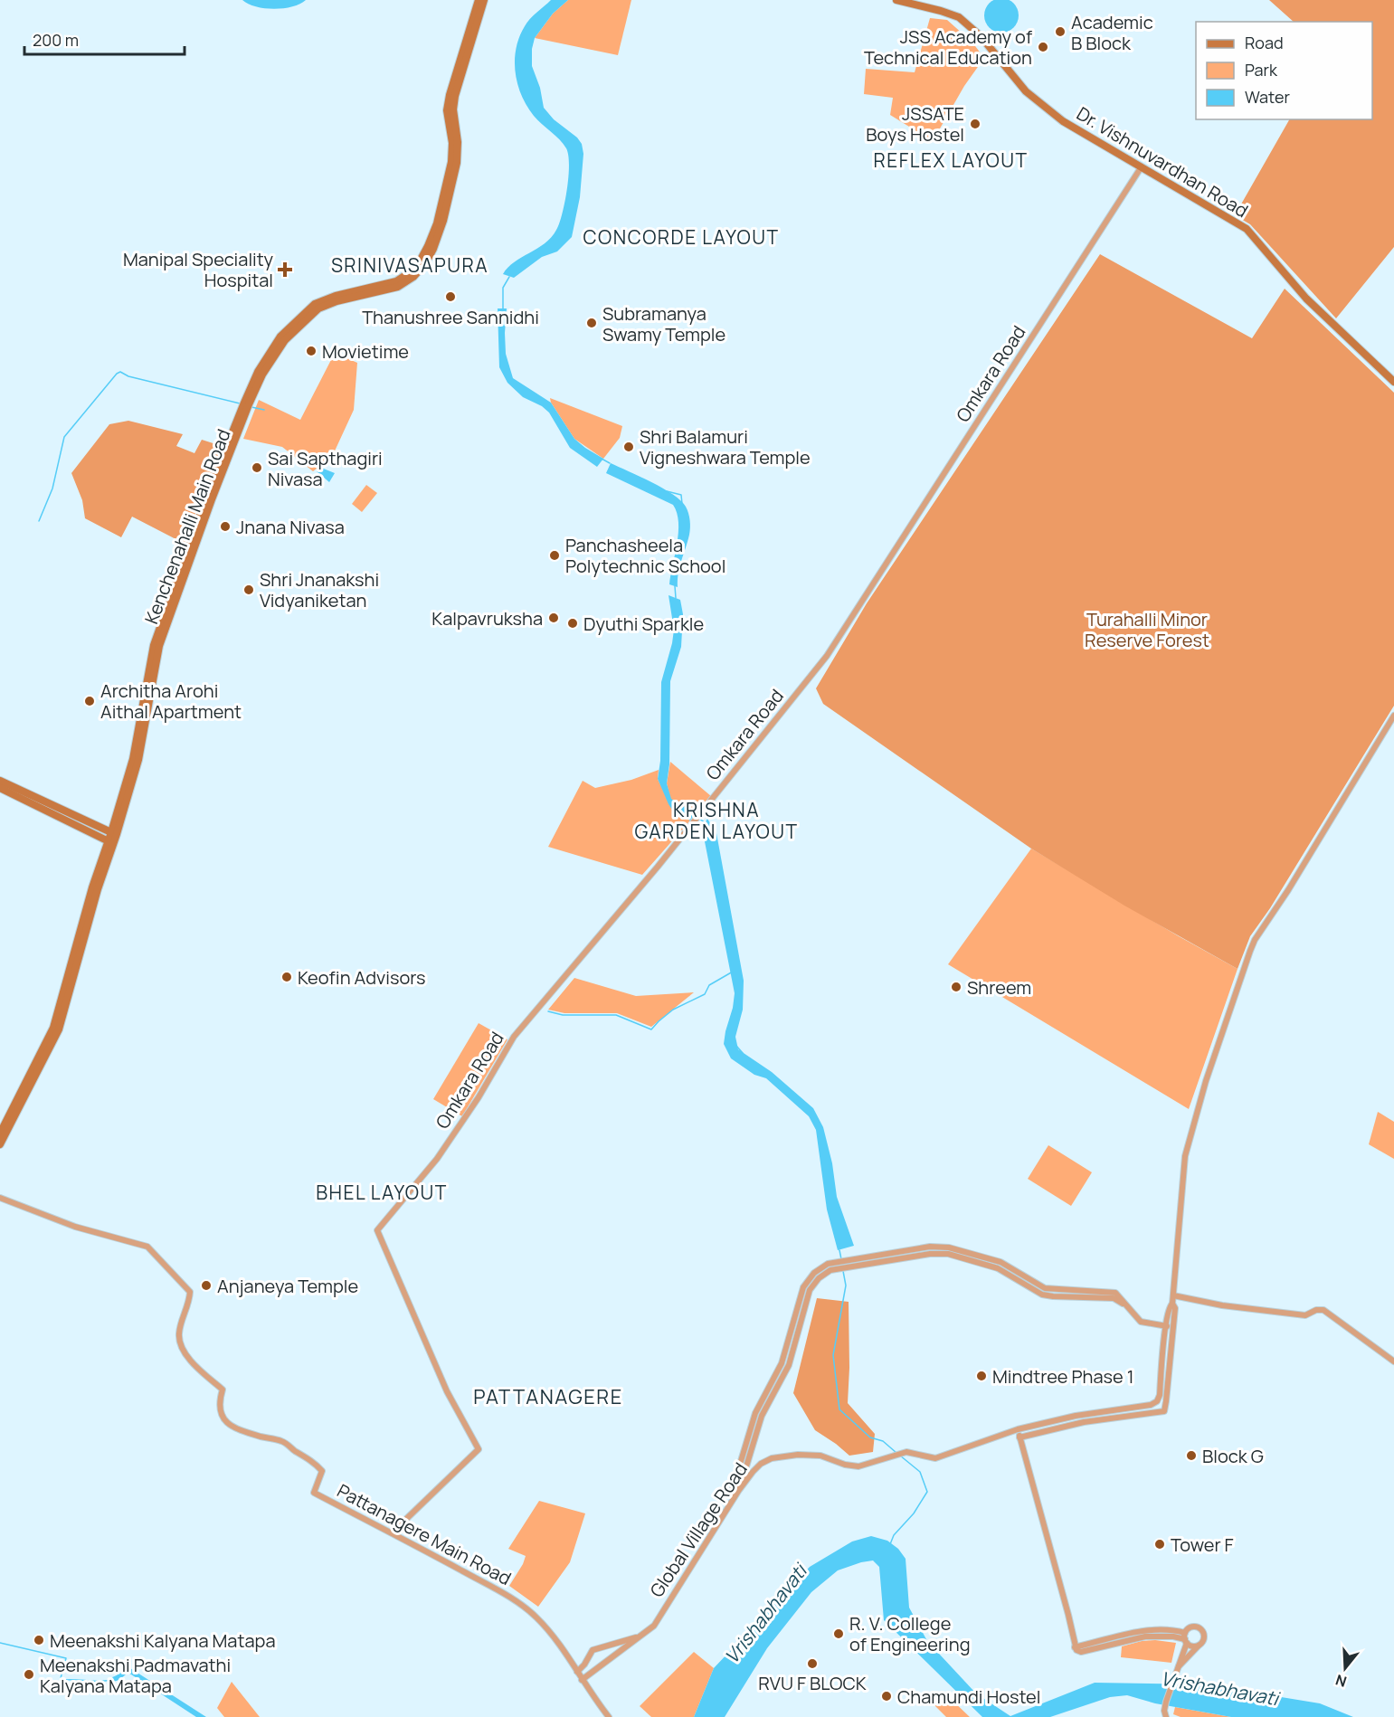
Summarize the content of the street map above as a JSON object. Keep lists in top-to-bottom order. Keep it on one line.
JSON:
{"streets":{"main road":["Dr. Vishnuvardhan Road","Kenchenahalli Main Road"],"street":["Omkara Road","Global Village Road","Pattanagere Main Road"]},"crossings":[["Dr. Vishnuvardhan Road","Omkara Road"],["Omkara Road","Pattanagere Main Road"],["Global Village Road","Pattanagere Main Road"]],"districts":["REFLEX LAYOUT","CONCORDE LAYOUT","SRINIVASAPURA","KRISHNA GARDEN LAYOUT","BHEL LAYOUT","PATTANAGERE"],"water":["Vrishabhavati"],"parks":["Turahalli Minor Reserve Forest"],"places":{"other":["Academic B Block","JSS Academy of Technical Education","JSSATE Boys Hostel","Thanushree Sannidhi","Subramanya Swamy Temple","Movietime","Shri Balamuri Vigneshwara Temple","Sai Sapthagiri Nivasa","Jnana Nivasa","Panchasheela Polytechnic School","Shri Jnanakshi Vidyaniketan","Kalpavruksha","Dyuthi Sparkle","Architha Arohi Aithal Apartment","Keofin Advisors","Shreem","Anjaneya Temple","Mindtree Phase 1","Block G","Tower F","R. V. College of Engineering","Meenakshi Kalyana Matapa","RVU F BLOCK","Meenakshi Padmavathi Kalyana Matapa","Chamundi Hostel"],"health":["Manipal Speciality Hospital"]},"legend":["Road","Park","Water"],"scale_bar":"200 m","north":"bottom"}
